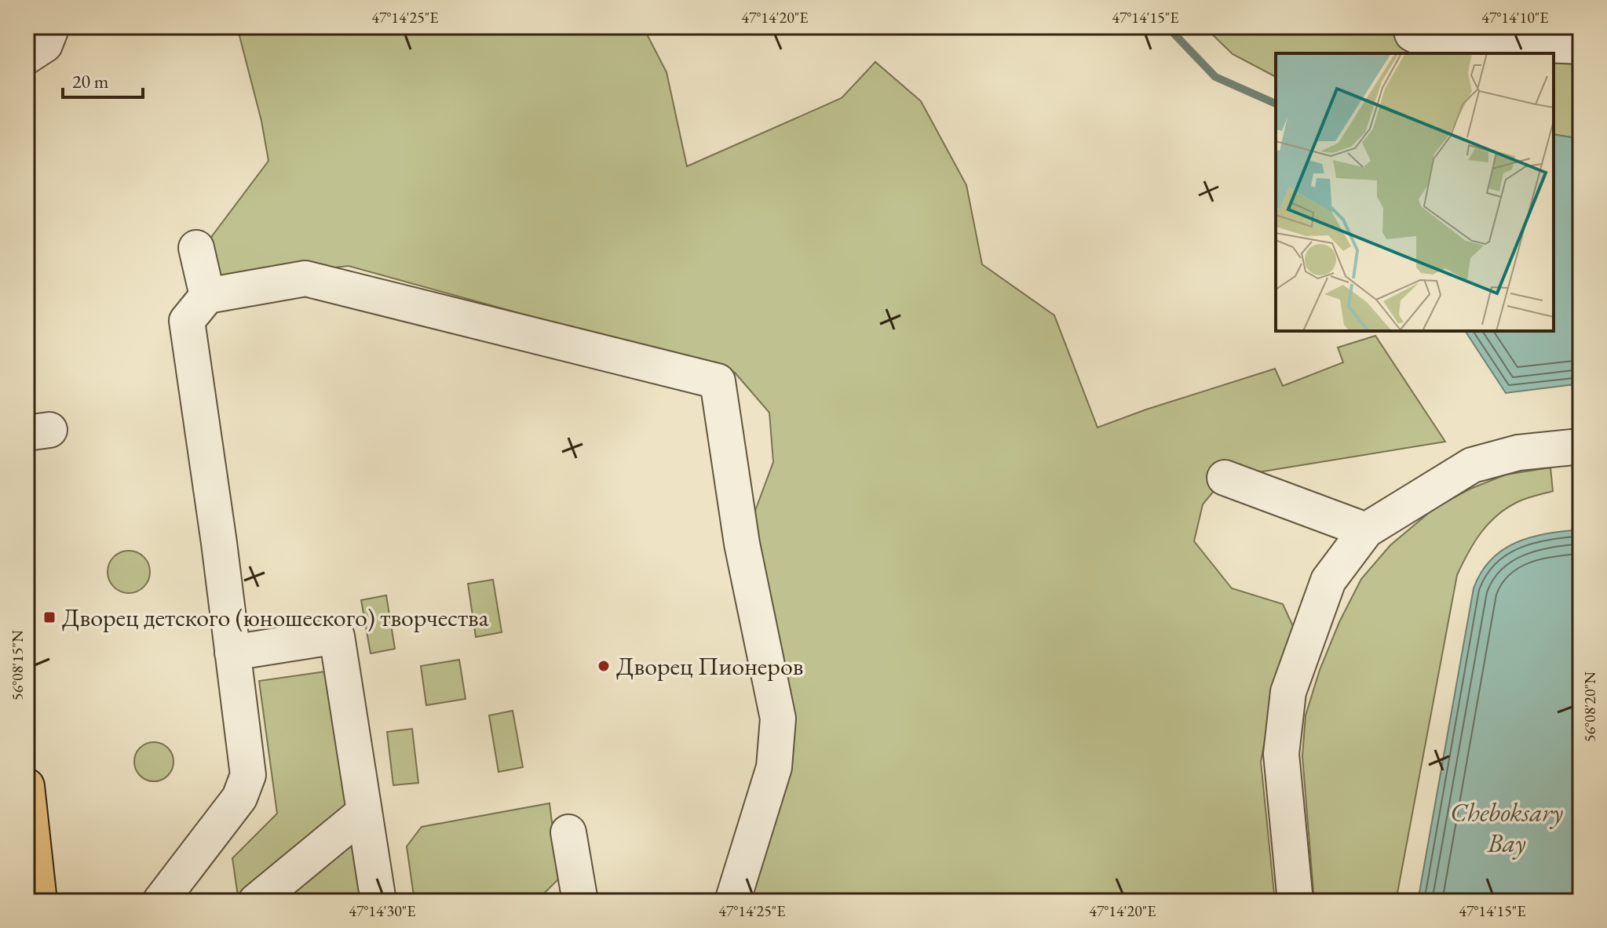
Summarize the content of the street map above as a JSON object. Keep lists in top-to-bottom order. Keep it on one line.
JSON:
{"water":["Cheboksary Bay"],"places":{"transit":["Дворец детского (юношеского) творчества"],"other":["Дворец Пионеров"]},"scale_bar":"20 m","coordinates":["47°14'25\"E","47°14'20\"E","47°14'15\"E","47°14'10\"E","56°08'15\"N","56°08'20\"N","47°14'30\"E"]}
